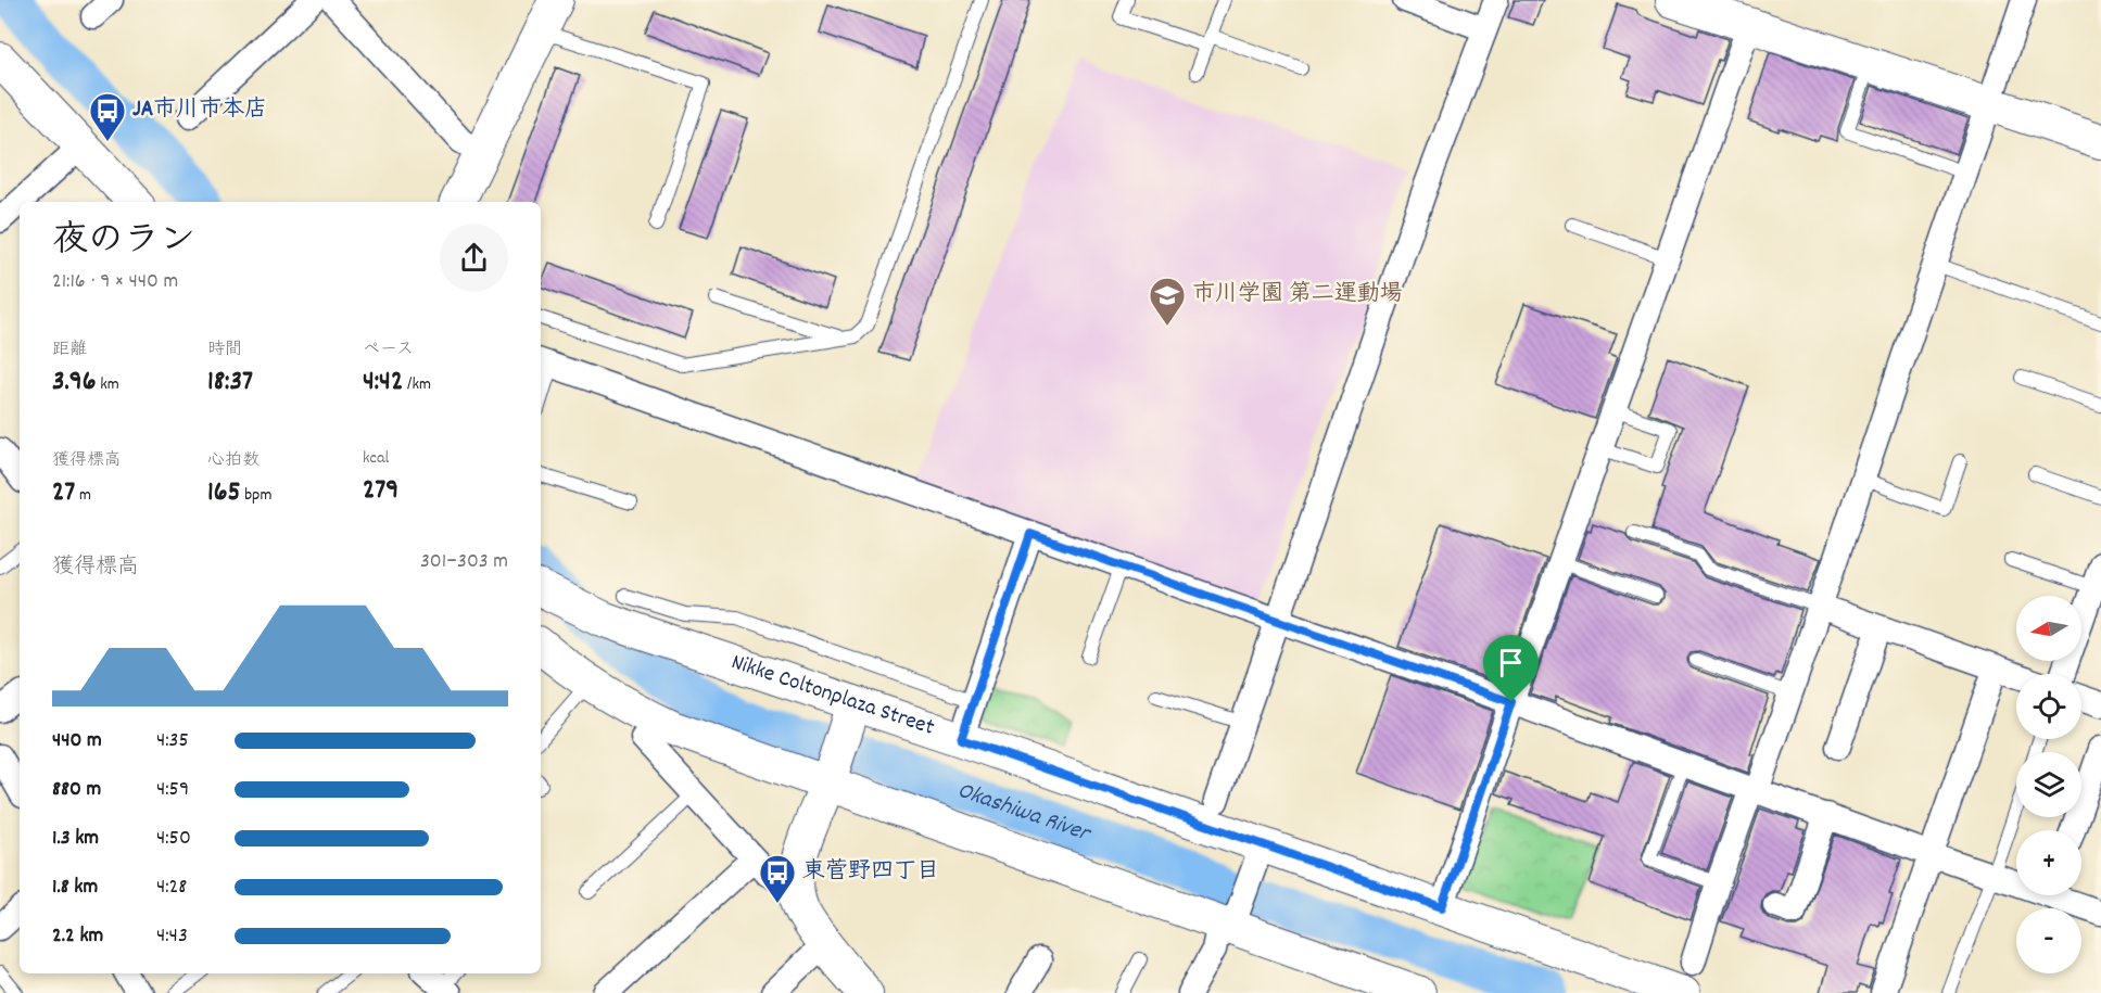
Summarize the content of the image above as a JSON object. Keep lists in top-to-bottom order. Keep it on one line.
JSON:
{"streets":{"street":["Nikke Coltonplaza Street"]},"water":["Okashiwa River"],"places":{"bus stop":["JA市川市本店","東菅野四丁目"],"school or university":["市川学園 第二運動場"]},"north":"left","page":{"heading":["夜のラン","21:16 · 9 × 440 m"],"stats":[["距離","3.96 km"],["時間","18:37"],["ペース","4:42 /km"],["獲得標高","27 m"],["心拍数","165 bpm"],["kcal","279"]],"chart":["獲得標高","301–303 m"],"map_buttons":["+","−"],"list":[{"name":"440 m","note":"4:35"},{"name":"880 m","note":"4:59"},{"name":"1.3 km","note":"4:50"},{"name":"1.8 km","note":"4:28"},{"name":"2.2 km","note":"4:43"}]}}
